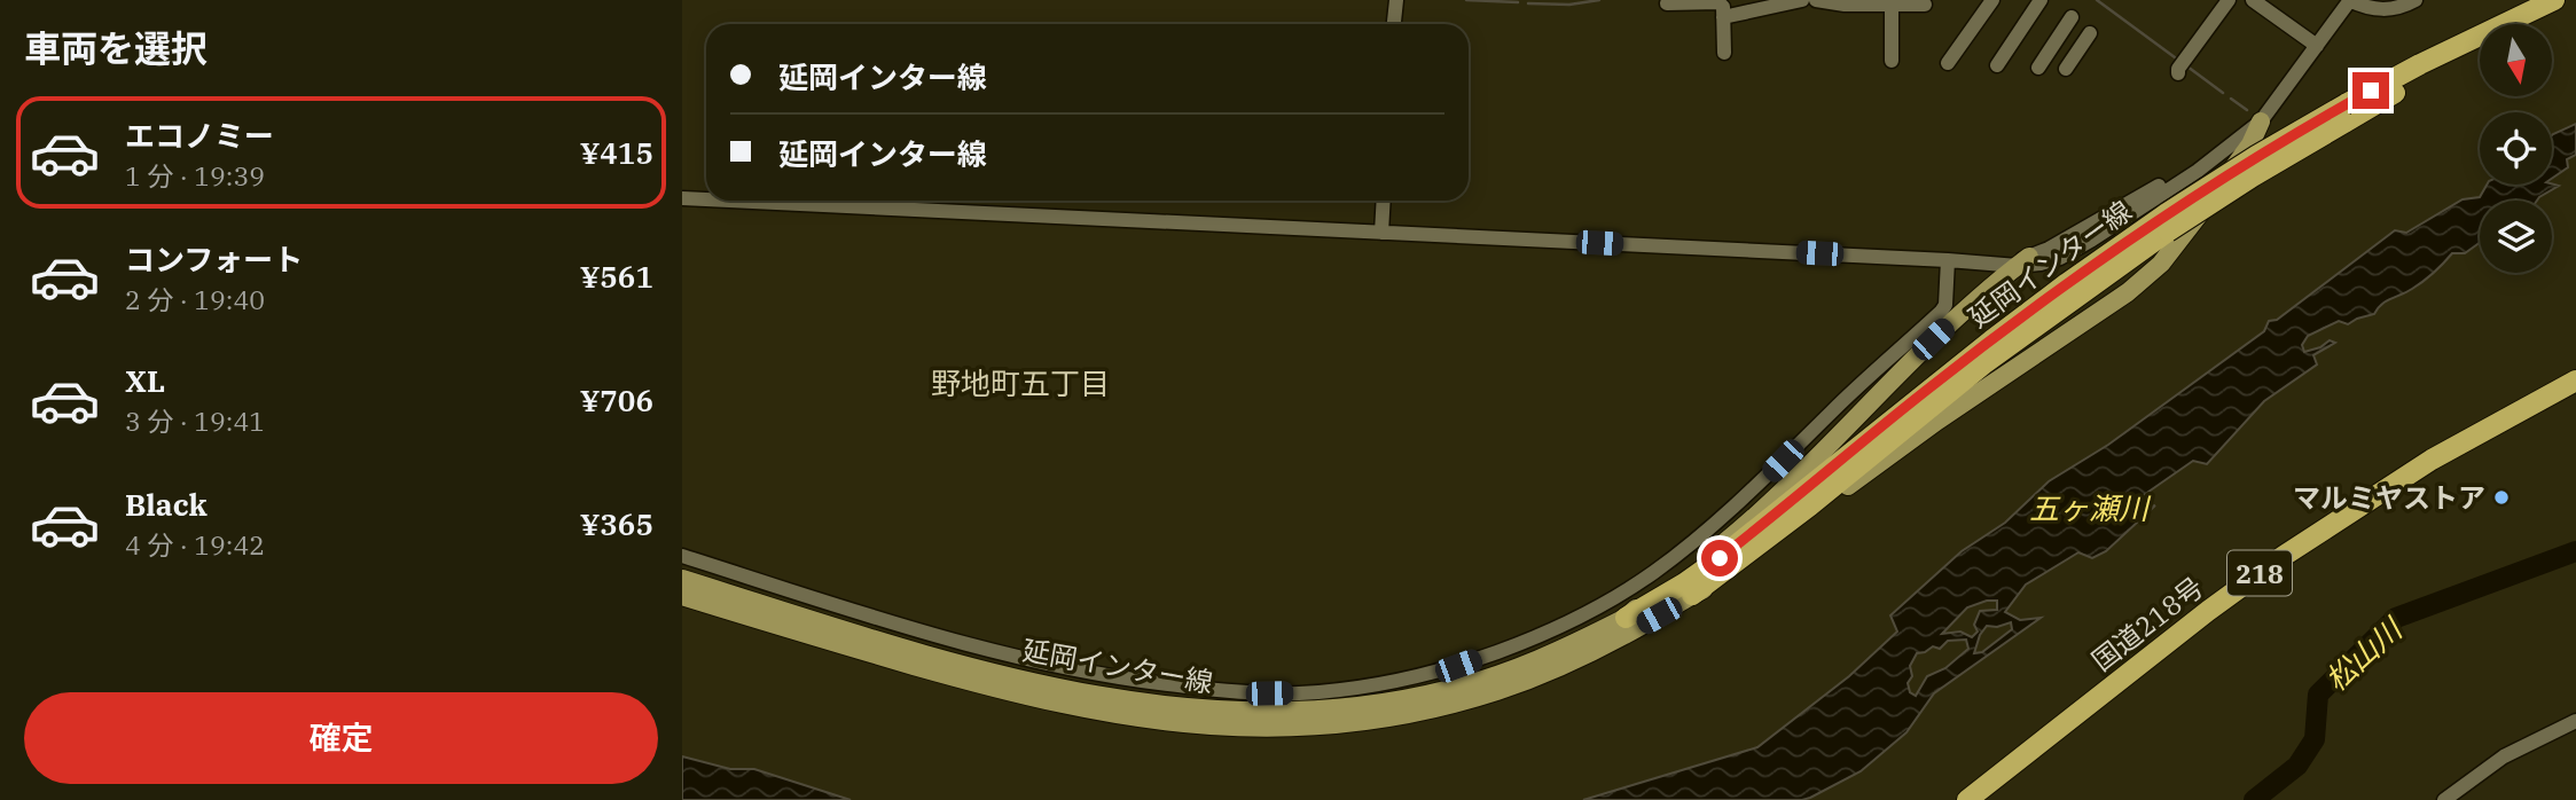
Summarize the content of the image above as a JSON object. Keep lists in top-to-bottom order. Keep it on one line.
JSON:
{"streets":{"highway":["延岡インター線","218","国道218号"]},"districts":["野地町五丁目"],"water":["五ヶ瀬川","松山川"],"places":["マルミヤストア"],"north":"bottom","page":{"heading":"車両を選択","banner":["延岡インター線","延岡インター線"],"list":[{"name":"エコノミー","note":"1 分 · 19:39","value":"¥415"},{"name":"コンフォート","note":"2 分 · 19:40","value":"¥561"},{"name":"XL","note":"3 分 · 19:41","value":"¥706"},{"name":"Black","note":"4 分 · 19:42","value":"¥365"}],"buttons":"確定"}}
